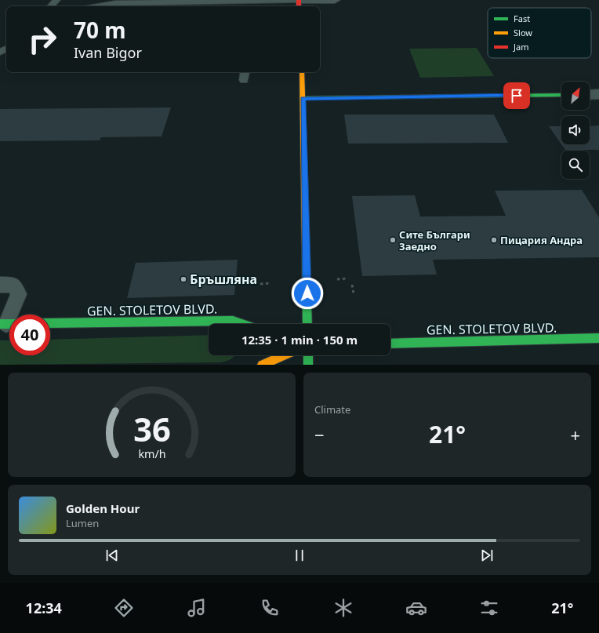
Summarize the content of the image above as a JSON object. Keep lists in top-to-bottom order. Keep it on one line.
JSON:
{"streets":{"street":["GEN. STOLETOV BLVD."]},"places":["Сите Българи Заедно","Пицария Андра","Бръшляна"],"legend":["Fast","Slow","Jam"],"north":"top right","page":{"turn":["70 m","Ivan Bigor"],"limit":"40","trip":"12:35 · 1 min · 150 m","tile":"Climate","heat":["−","21°","+"],"song":["Golden Hour","Lumen"],"tabs":["12:34","21°"],"gauge":["36","km/h"]}}
